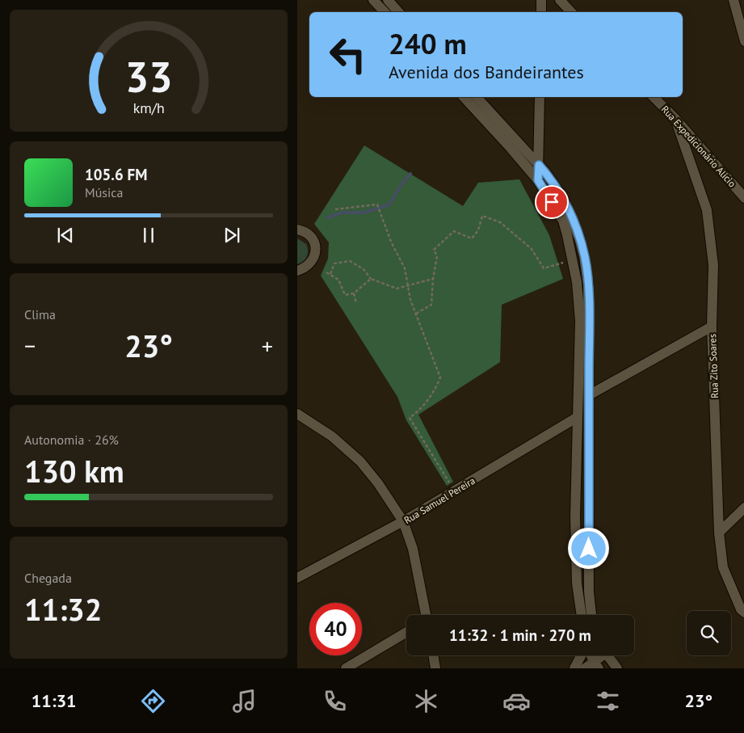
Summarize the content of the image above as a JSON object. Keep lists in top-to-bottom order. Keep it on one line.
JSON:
{"streets":{"street":["Rua Expedicionário Alicio","Rua Zito Soares","Rua Samuel Pereira"]},"crossings":[["Rua Expedicionário Alicio","Rua Zito Soares"]],"page":{"turn":["240 m","Avenida dos Bandeirantes"],"song":["105.6 FM","Música"],"tile":["Clima",["Autonomia · 26%","130 km"],["Chegada","11:32"]],"heat":["−","23°","+"],"limit":"40","trip":"11:32 · 1 min · 270 m","tabs":["11:31","23°"],"gauge":["33","km/h"]}}
